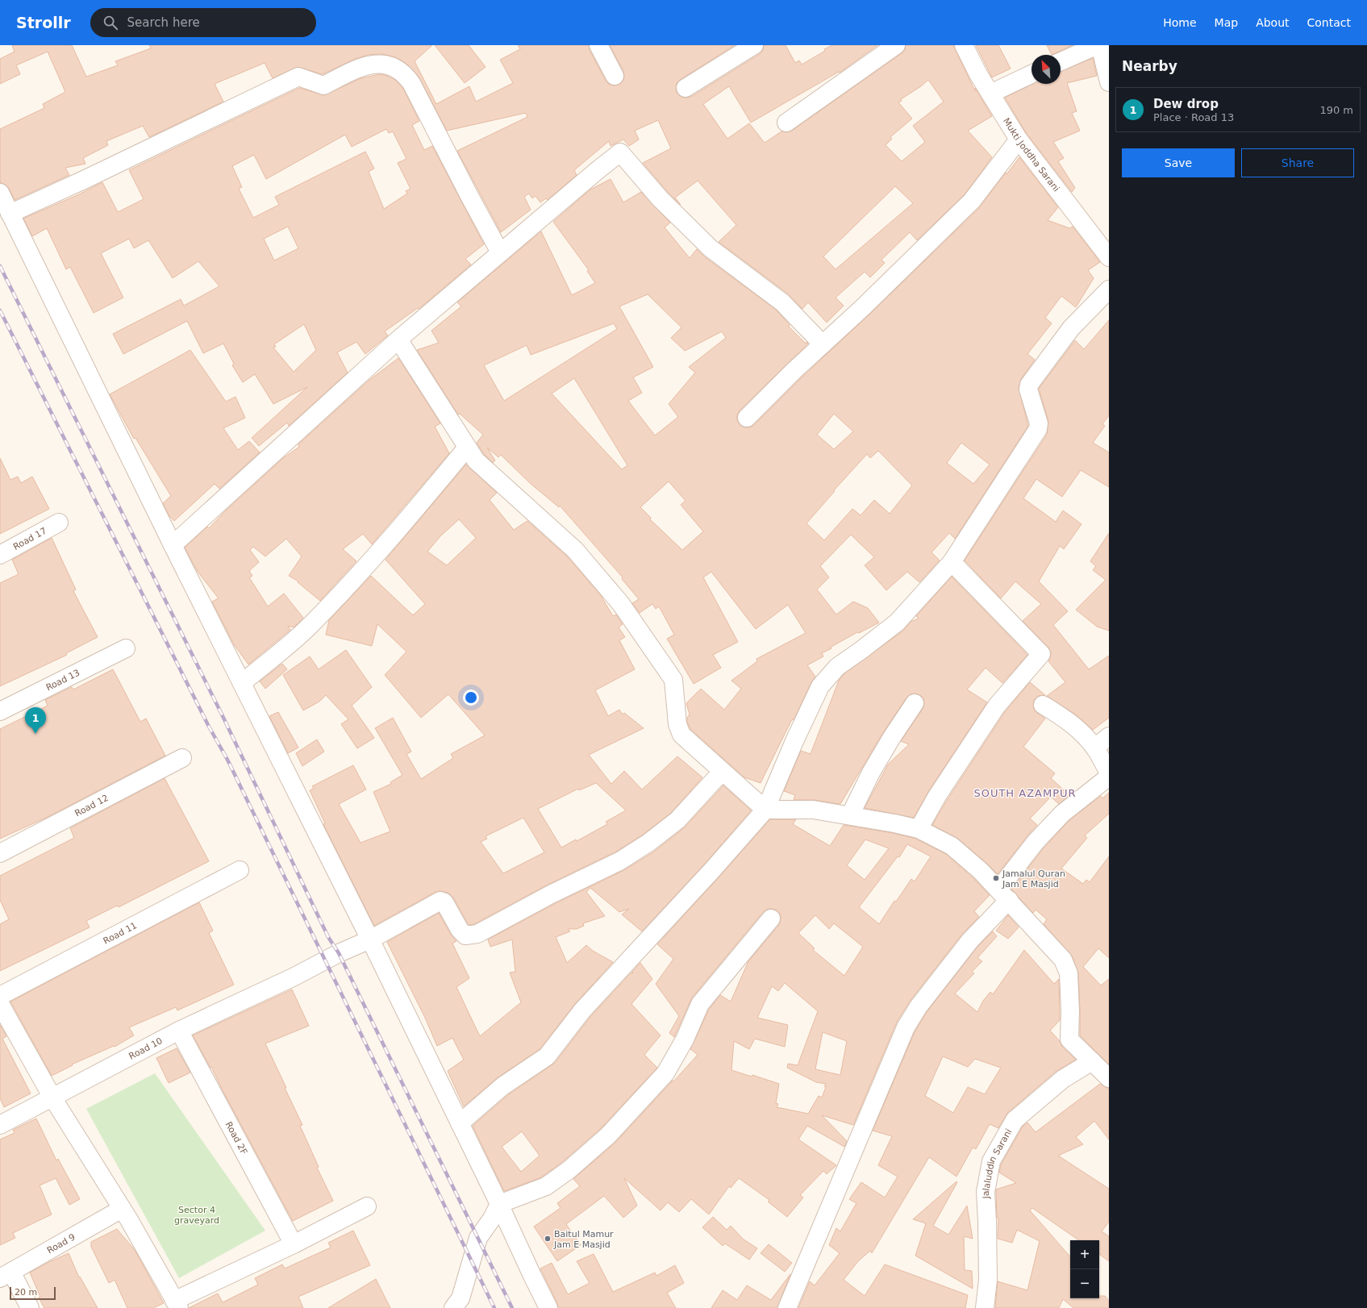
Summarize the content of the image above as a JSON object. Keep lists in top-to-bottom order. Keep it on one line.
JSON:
{"streets":{"street":["Mukti Joddha Sarani","Road 17","Road 13","Road 12","Road 11","Road 10","Road 2F","Jalaluddin Sarani","Road 9"]},"crossings":[["Road 10","Road 2F"]],"districts":["SOUTH AZAMPUR"],"parks":["Sector 4 graveyard"],"places":["Jamalul Quran Jam E Masjid","Baitul Mamur Jam E Masjid"],"scale_bar":"20 m","north":"top left","page":{"header":"Strollr","search":"Search here","nav":["Home","Map","About","Contact"],"heading":"Nearby","list":[{"mark":"1","name":"Dew drop","note":"Place · Road 13","value":"190 m"}],"buttons":["Save","Share"],"pins":"1","map_buttons":["+","−"],"scale":"20 m"}}
